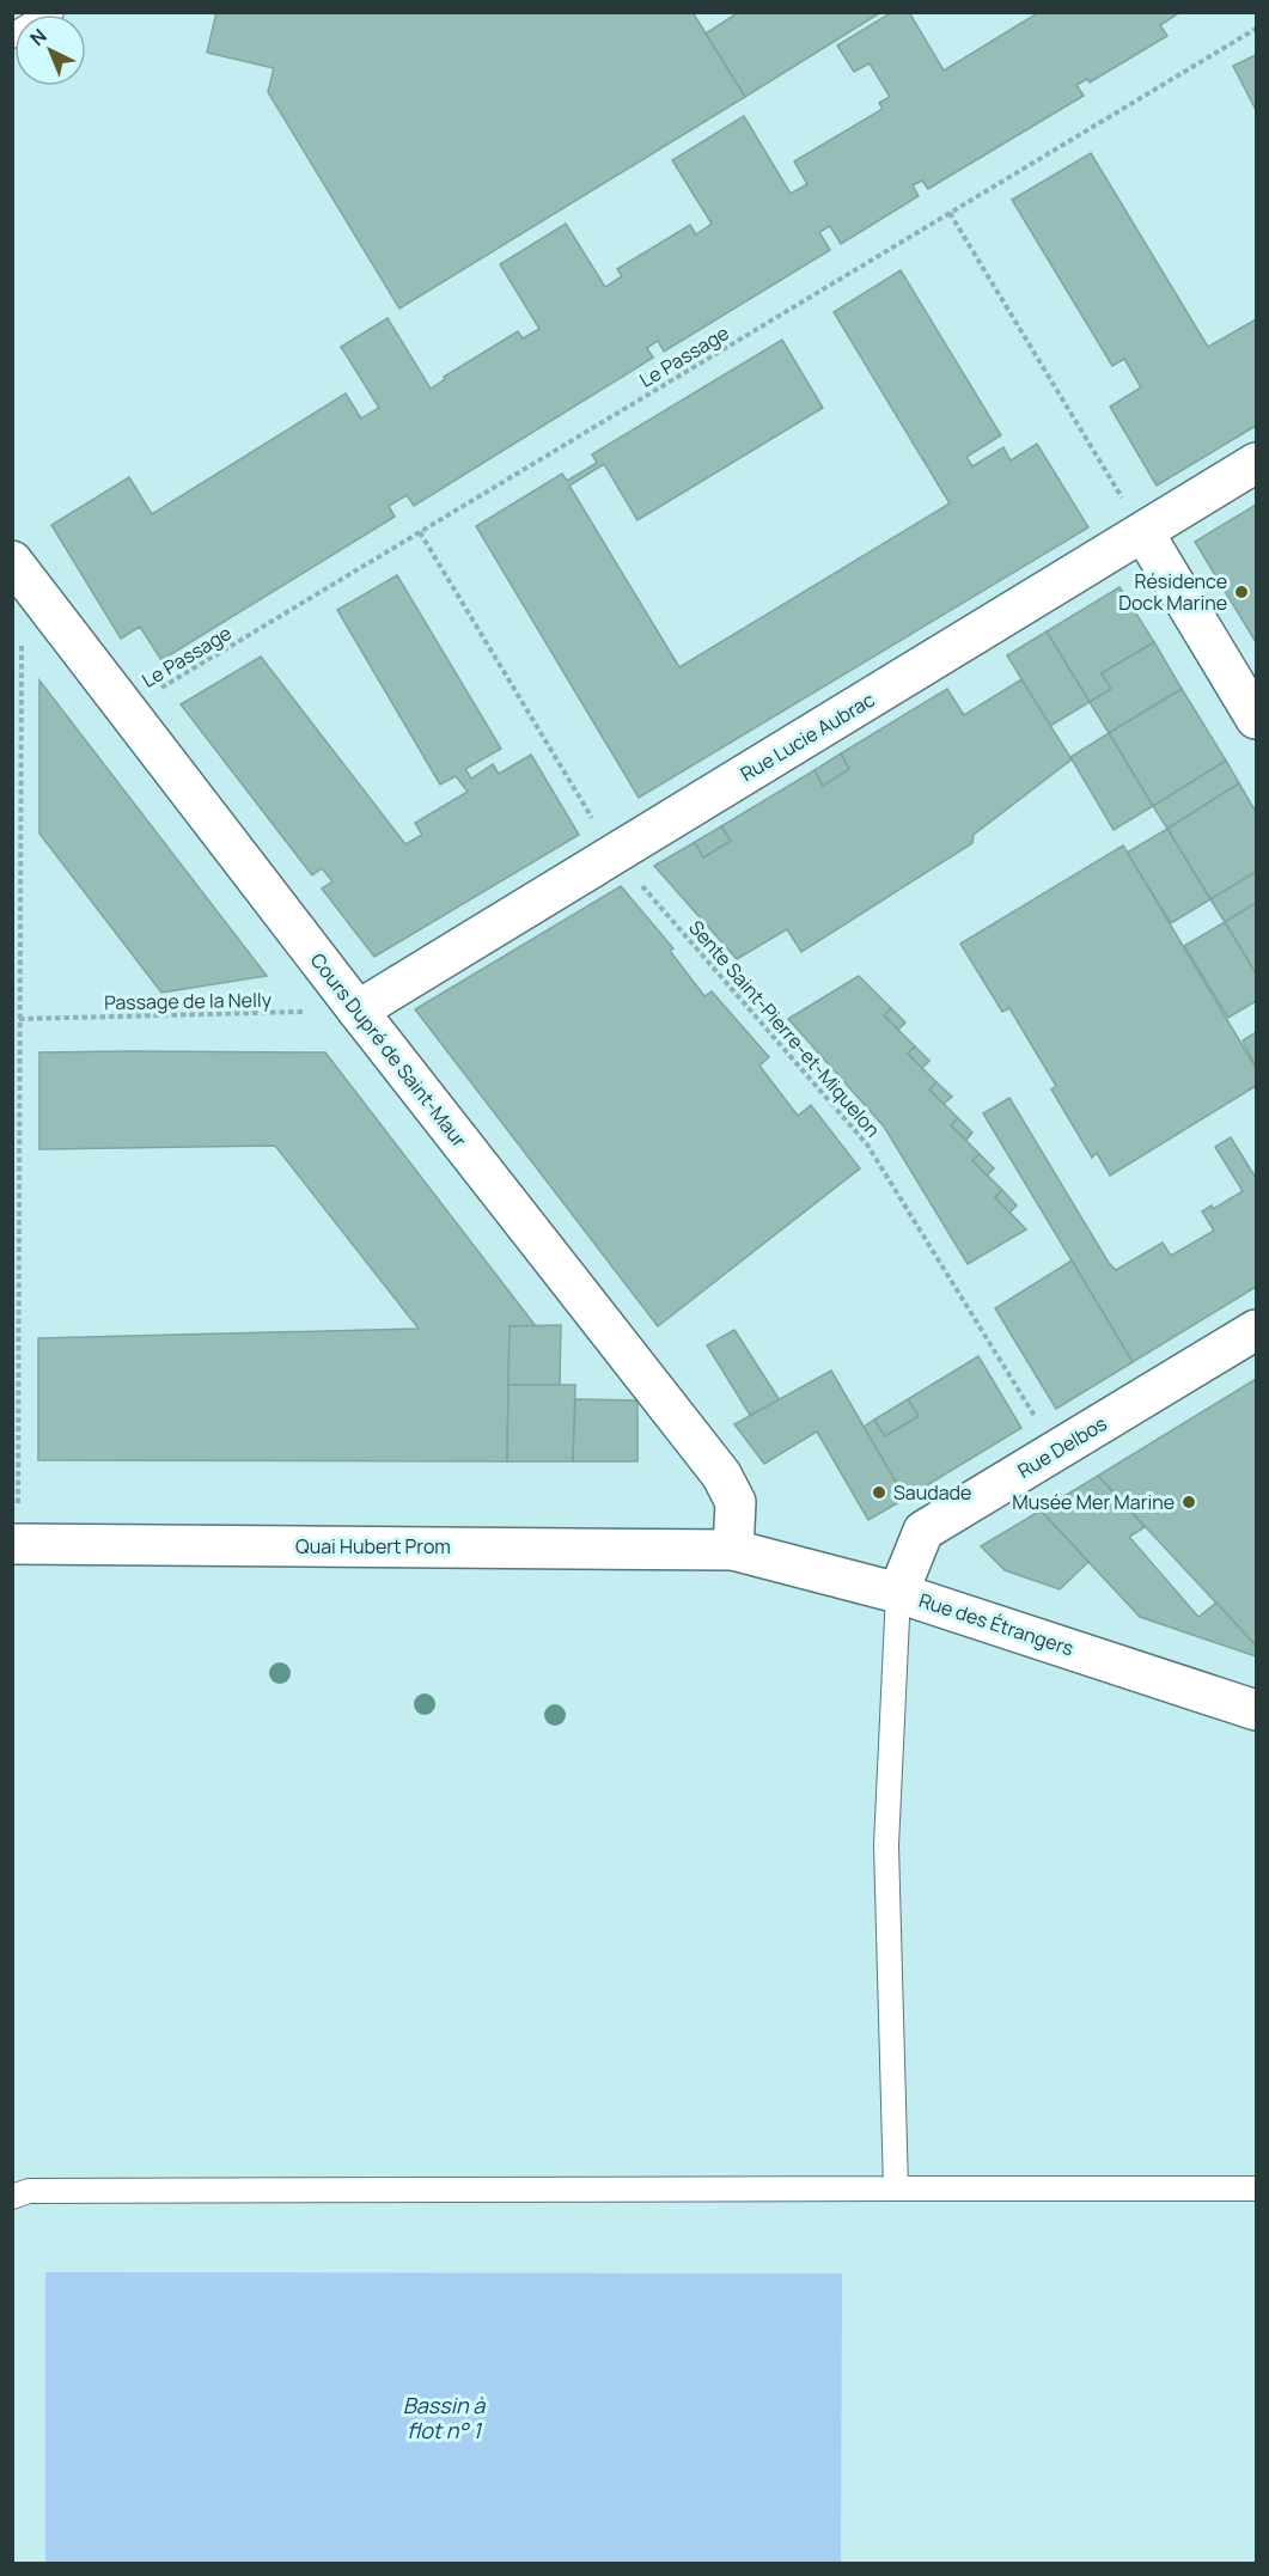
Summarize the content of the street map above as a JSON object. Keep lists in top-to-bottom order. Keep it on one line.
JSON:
{"streets":{"street":["Rue Lucie Aubrac","Cours Dupré de Saint-Maur","Rue Delbos","Quai Hubert Prom","Rue des Étrangers"],"path":["Le Passage","Passage de la Nelly","Sente Saint-Pierre-et-Miquelon"]},"crossings":[["Le Passage","Sente Saint-Pierre-et-Miquelon"],["Le Passage","Cours Dupré de Saint-Maur"],["Rue Lucie Aubrac","Passage de la Nelly"],["Rue Lucie Aubrac","Sente Saint-Pierre-et-Miquelon"],["Rue Lucie Aubrac","Cours Dupré de Saint-Maur"],["Passage de la Nelly","Cours Dupré de Saint-Maur"],["Sente Saint-Pierre-et-Miquelon","Rue Delbos"],["Cours Dupré de Saint-Maur","Quai Hubert Prom"],["Cours Dupré de Saint-Maur","Rue des Étrangers"],["Rue Delbos","Rue des Étrangers"],["Quai Hubert Prom","Rue des Étrangers"]],"water":["Bassin à flot n° 1"],"places":["Résidence Dock Marine","Saudade","Musée Mer Marine"],"north":"top left"}
